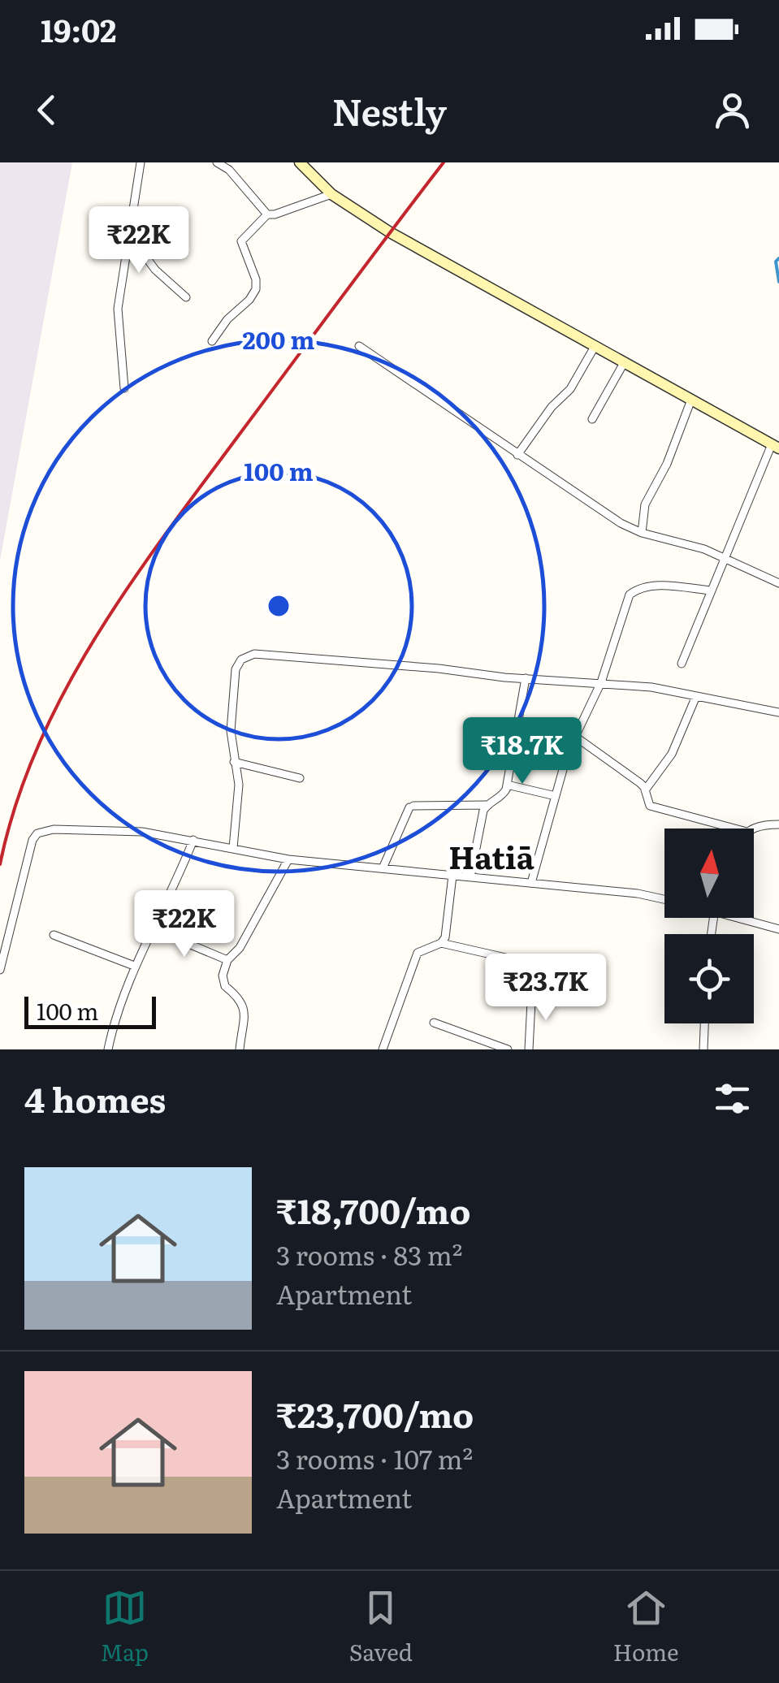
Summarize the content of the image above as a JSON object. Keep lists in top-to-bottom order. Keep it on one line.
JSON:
{"districts":["Hatiā"],"scale_bar":"100 m","north":"top","page":{"status":"19:02","header":"Nestly","price":["₹22K","₹18.7K","₹22K","₹23.7K"],"scale":"100 m","heading":"4 homes","list":[{"name":"₹18,700/mo","note":"3 rooms · 83 m² · Apartment"},{"name":"₹23,700/mo","note":"3 rooms · 107 m² · Apartment"}],"tabs":["Map","Saved","Home"]},"rings":["200 m","100 m"]}
